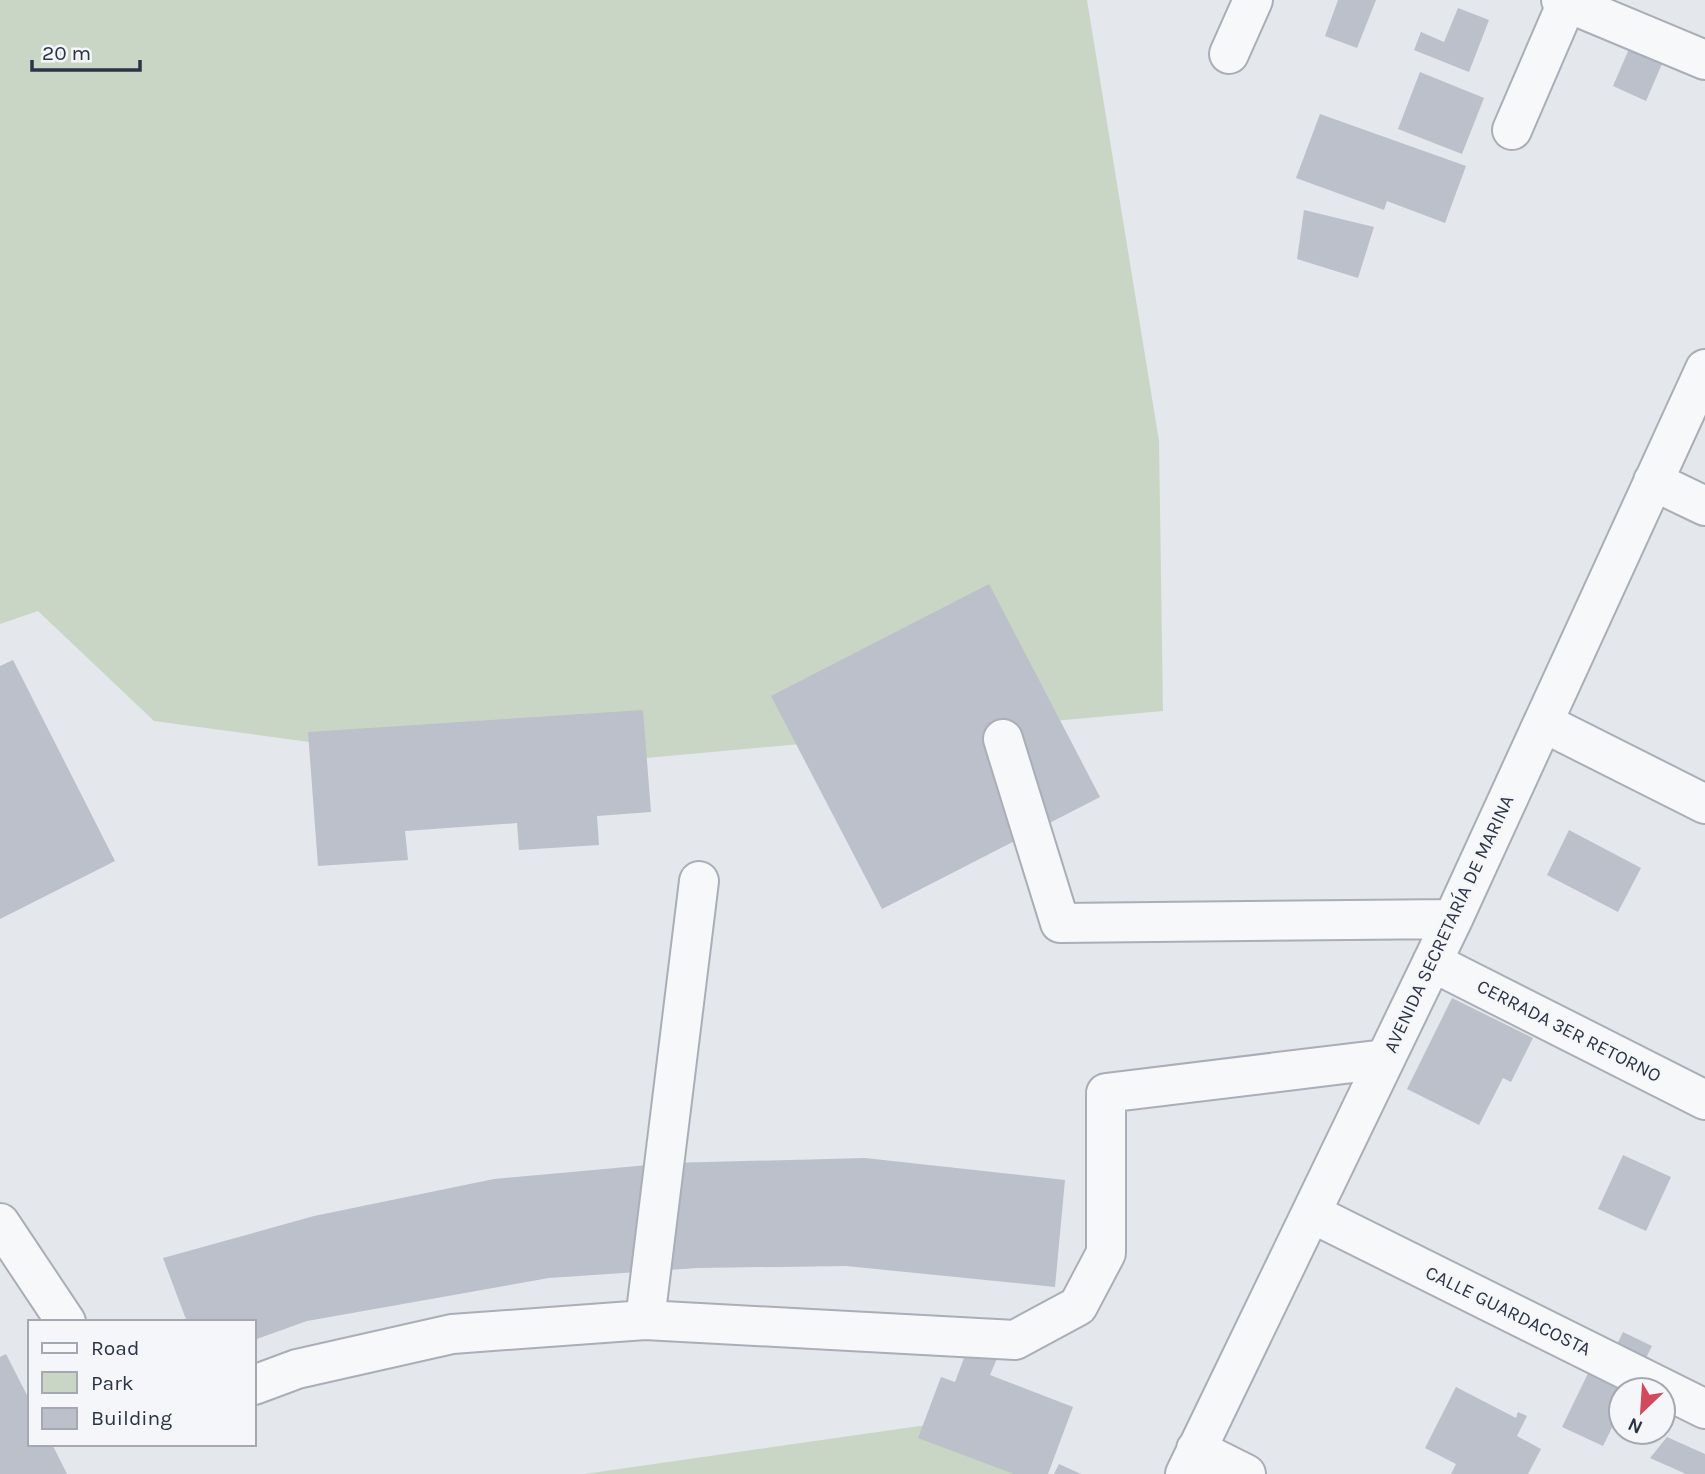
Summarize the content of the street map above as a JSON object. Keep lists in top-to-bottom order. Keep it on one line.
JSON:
{"streets":{"street":["AVENIDA SECRETARÍA DE MARINA","CERRADA 3ER RETORNO","CALLE GUARDACOSTA"]},"crossings":[["AVENIDA SECRETARÍA DE MARINA","CERRADA 3ER RETORNO"],["AVENIDA SECRETARÍA DE MARINA","CALLE GUARDACOSTA"]],"legend":["Road","Park","Building"],"scale_bar":"20 m","north":"bottom left"}
